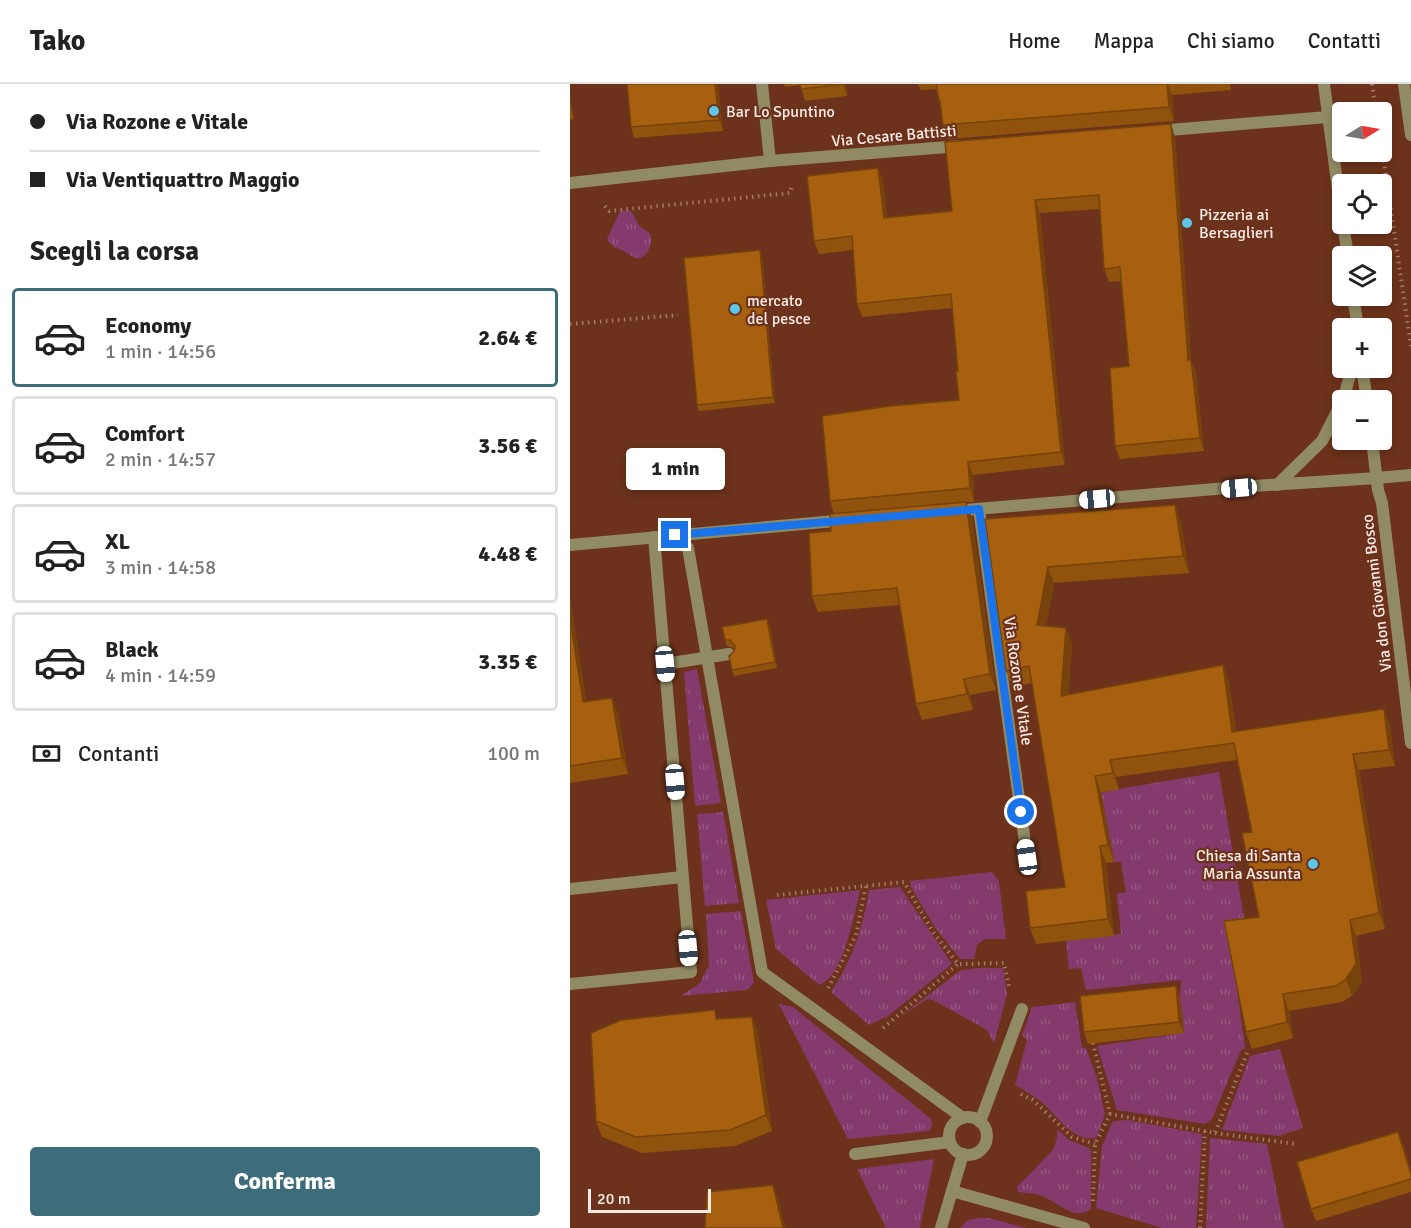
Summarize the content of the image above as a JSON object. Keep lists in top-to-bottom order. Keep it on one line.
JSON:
{"streets":{"street":["Via Cesare Battisti","Via don Giovanni Bosco","Via Rozone e Vitale"]},"places":["Bar Lo Spuntino","Pizzeria ai Bersaglieri","mercato del pesce","Chiesa di Santa Maria Assunta"],"scale_bar":"20 m","north":"right","page":{"header":"Tako","nav":["Home","Mappa","Chi siamo","Contatti"],"banner":["Via Rozone e Vitale","Via Ventiquattro Maggio"],"map_buttons":["+","−"],"heading":"Scegli la corsa","list":[{"name":"Economy","note":"1 min · 14:56","value":"2.64 €"},{"name":"Comfort","note":"2 min · 14:57","value":"3.56 €"},{"name":"XL","note":"3 min · 14:58","value":"4.48 €"},{"name":"Black","note":"4 min · 14:59","value":"3.35 €"}],"bubble":"1 min","pay":["Contanti","100 m"],"buttons":"Conferma","scale":"20 m"}}
